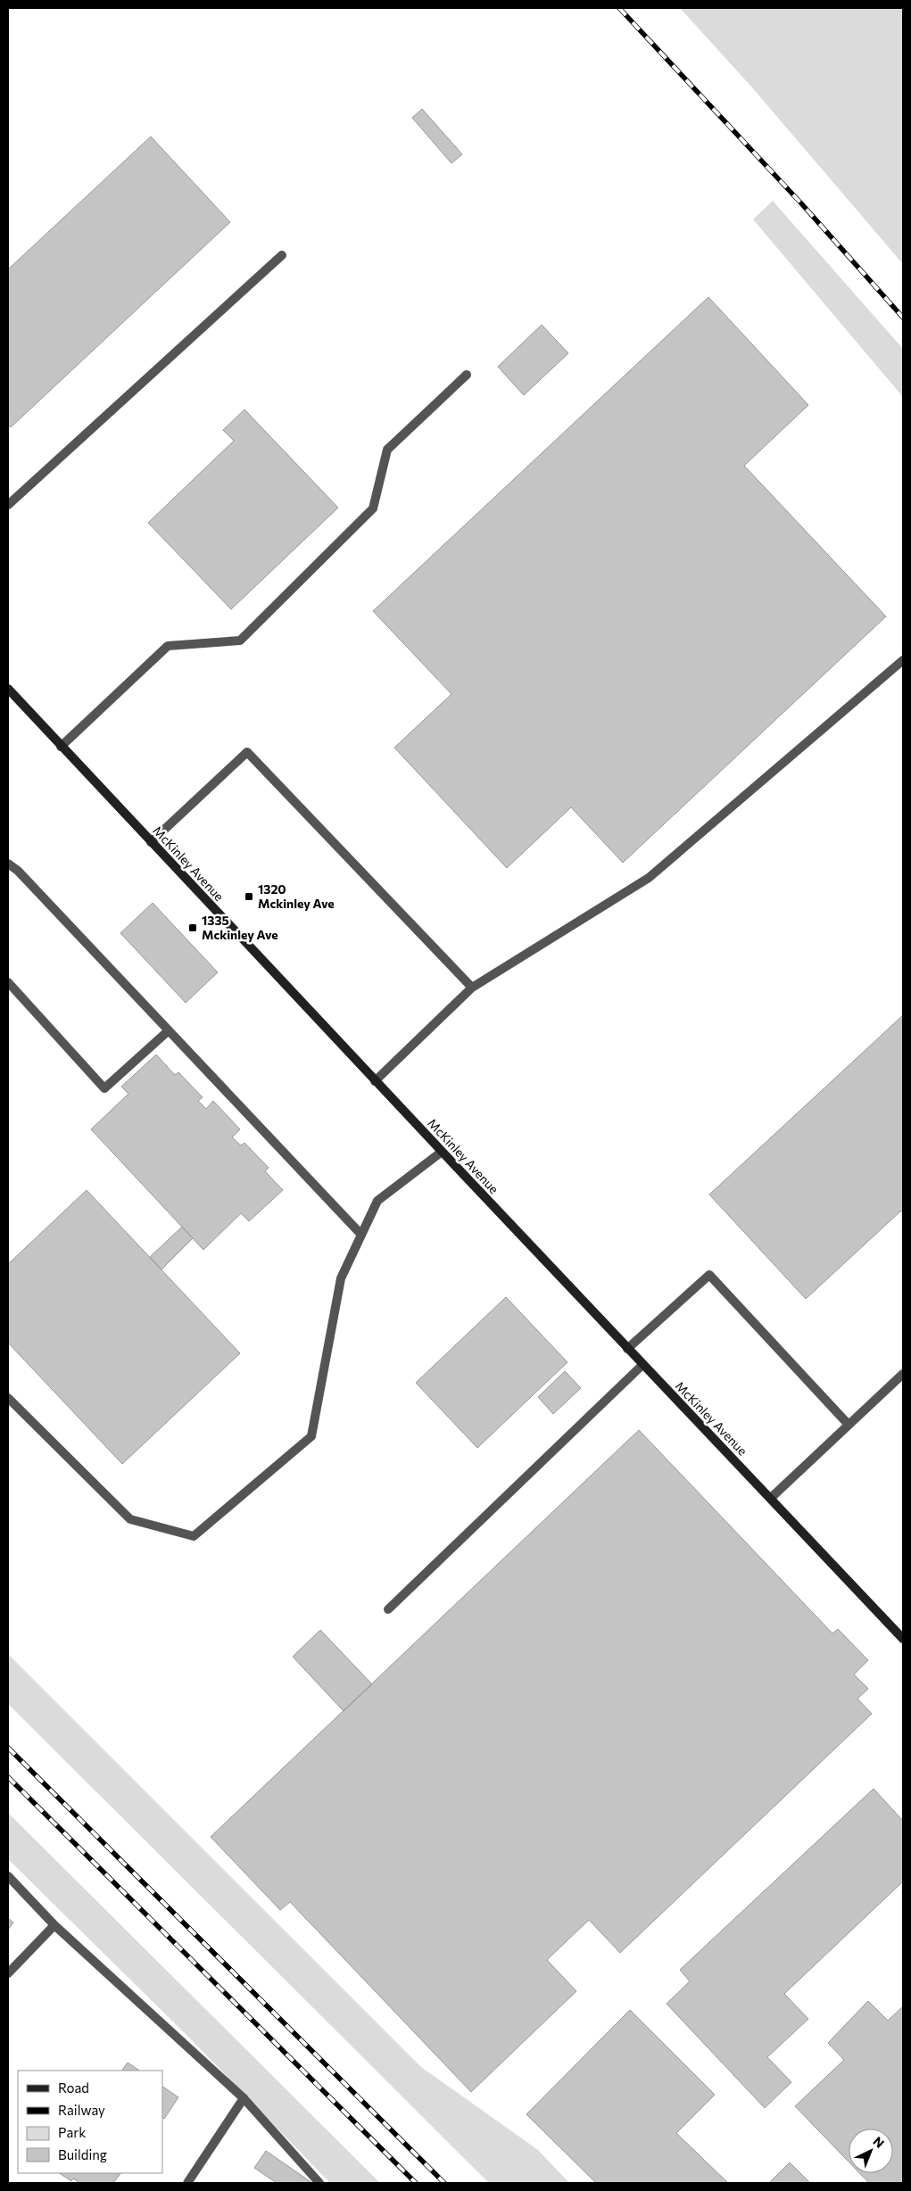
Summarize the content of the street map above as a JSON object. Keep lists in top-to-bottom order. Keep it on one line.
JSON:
{"streets":{"main road":["McKinley Avenue"]},"places":{"transit":["1320 Mckinley Ave","1335 Mckinley Ave"]},"legend":["Road","Railway","Park","Building"],"north":"top right"}
